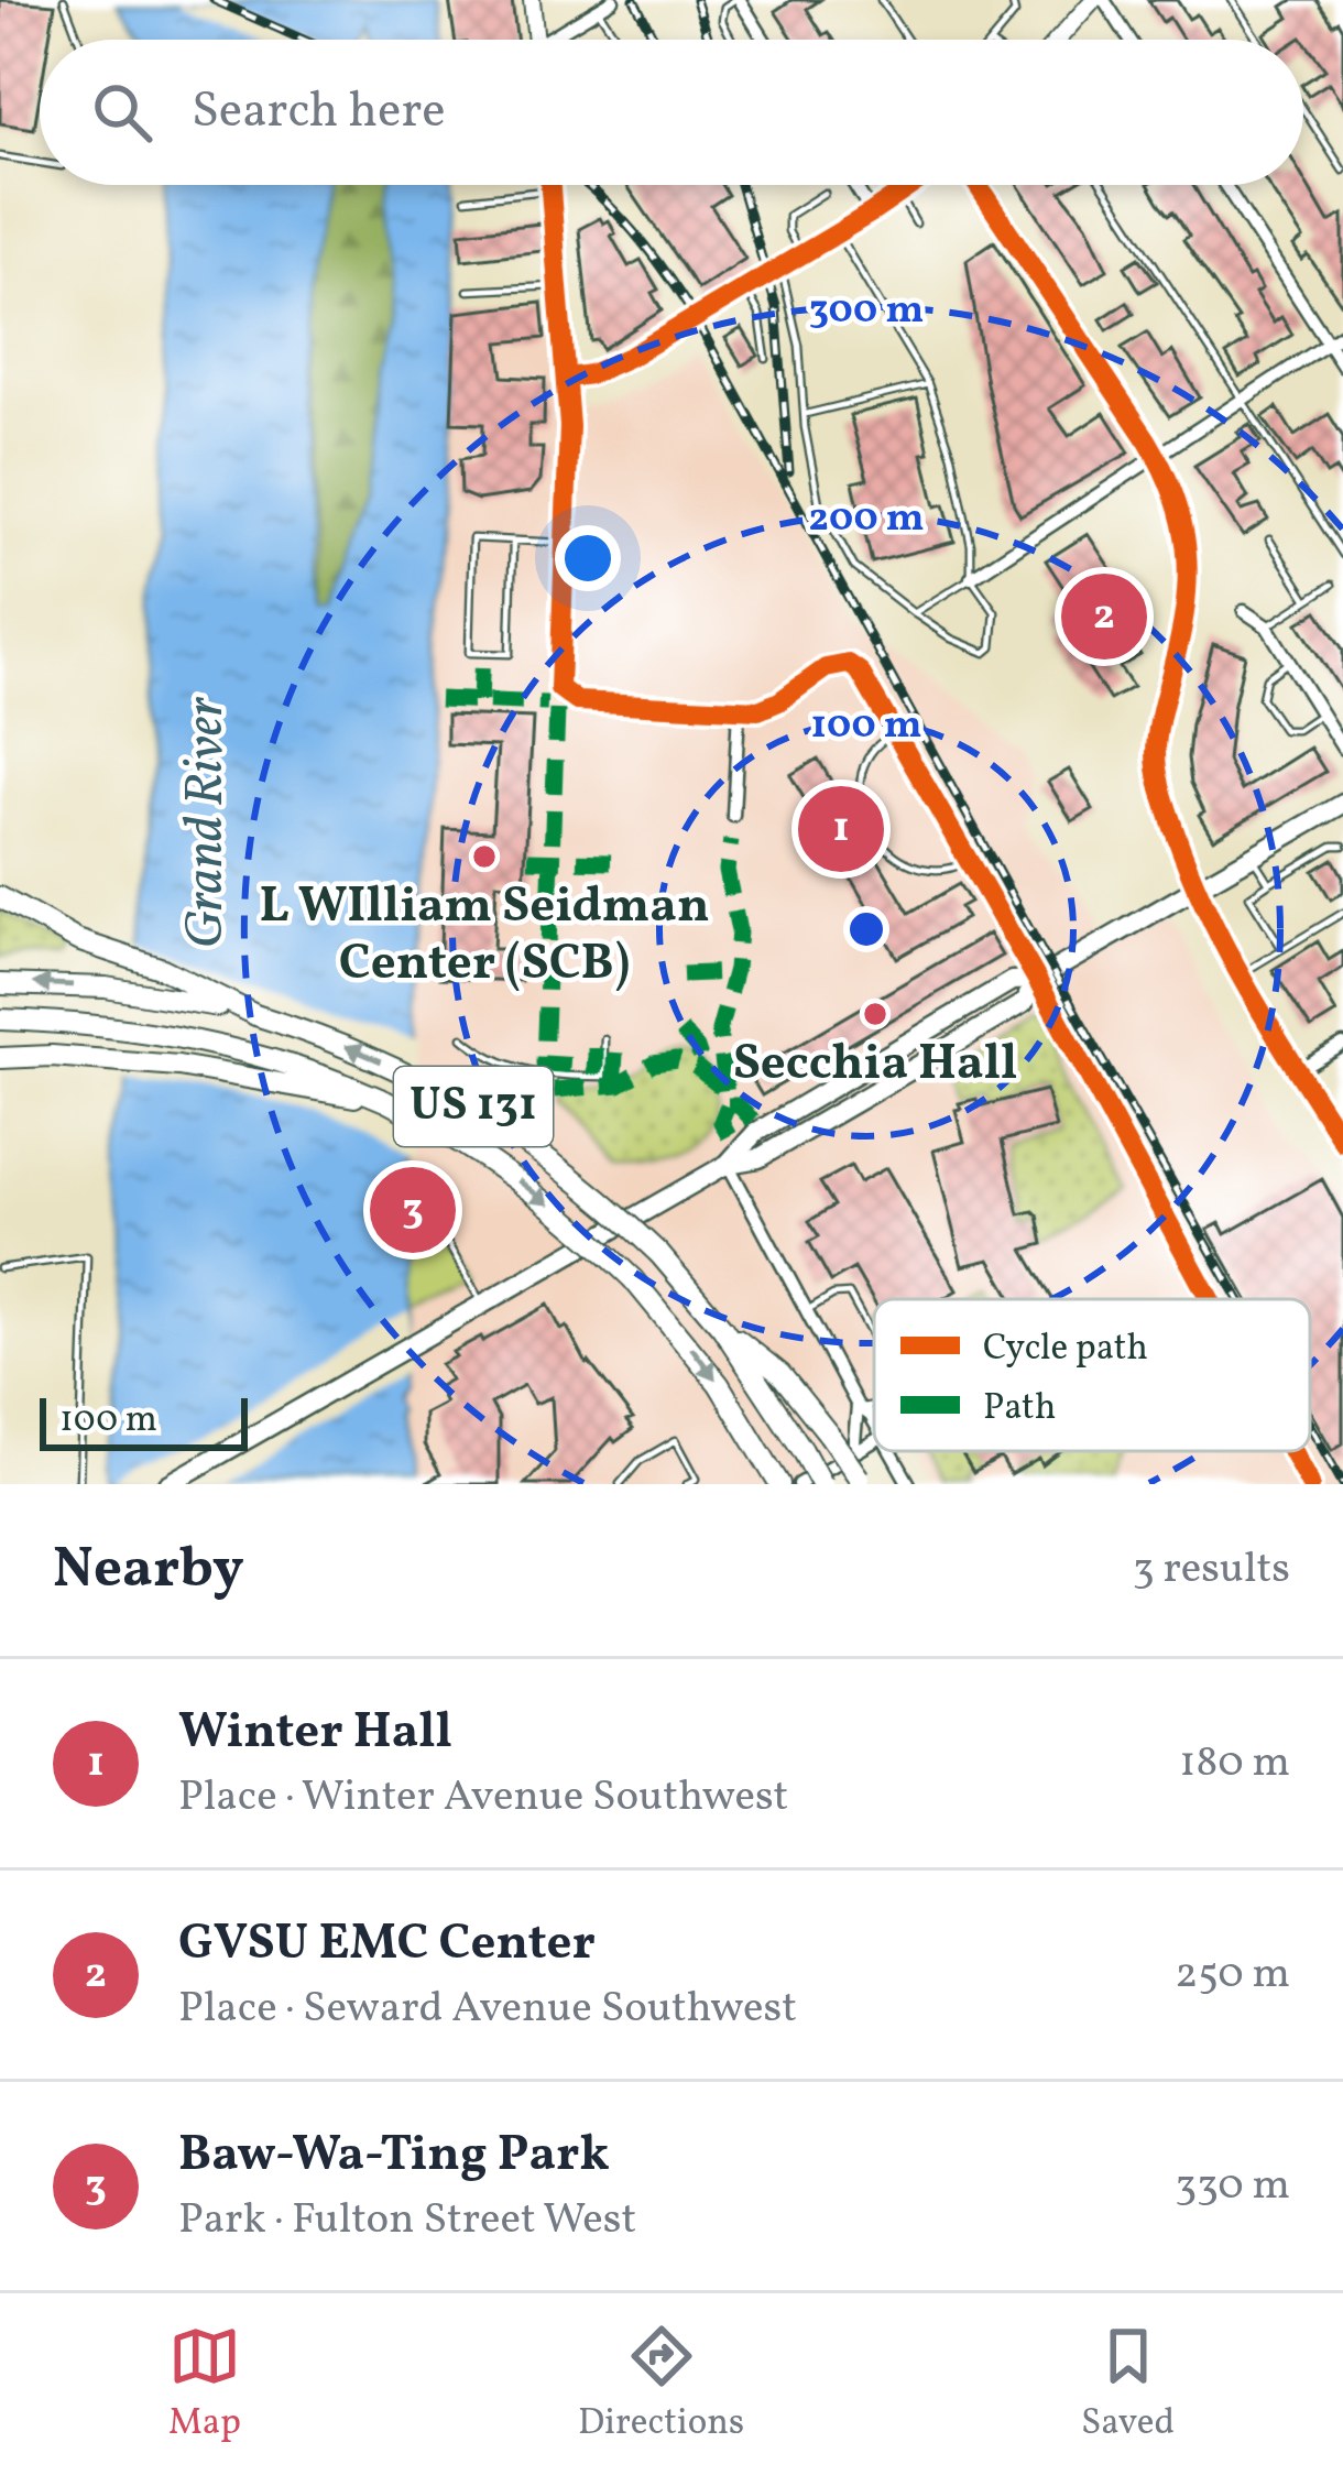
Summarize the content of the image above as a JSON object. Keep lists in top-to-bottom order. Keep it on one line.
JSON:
{"streets":{"highway":["US 131"]},"water":["Grand River"],"places":["L WIlliam Seidman Center (SCB)","Secchia Hall"],"legend":["Cycle path","Path"],"scale_bar":"100 m","page":{"search":"Search here","pins":["2","1","3"],"scale":"100 m","heading":["Nearby","3 results"],"list":[{"mark":"1","name":"Winter Hall","note":"Place · Winter Avenue Southwest","value":"180 m"},{"mark":"2","name":"GVSU EMC Center","note":"Place · Seward Avenue Southwest","value":"250 m"},{"mark":"3","name":"Baw-Wa-Ting Park","note":"Park · Fulton Street West","value":"330 m"}],"nav":["Map","Directions","Saved"]},"rings":["300 m","200 m","100 m"]}
